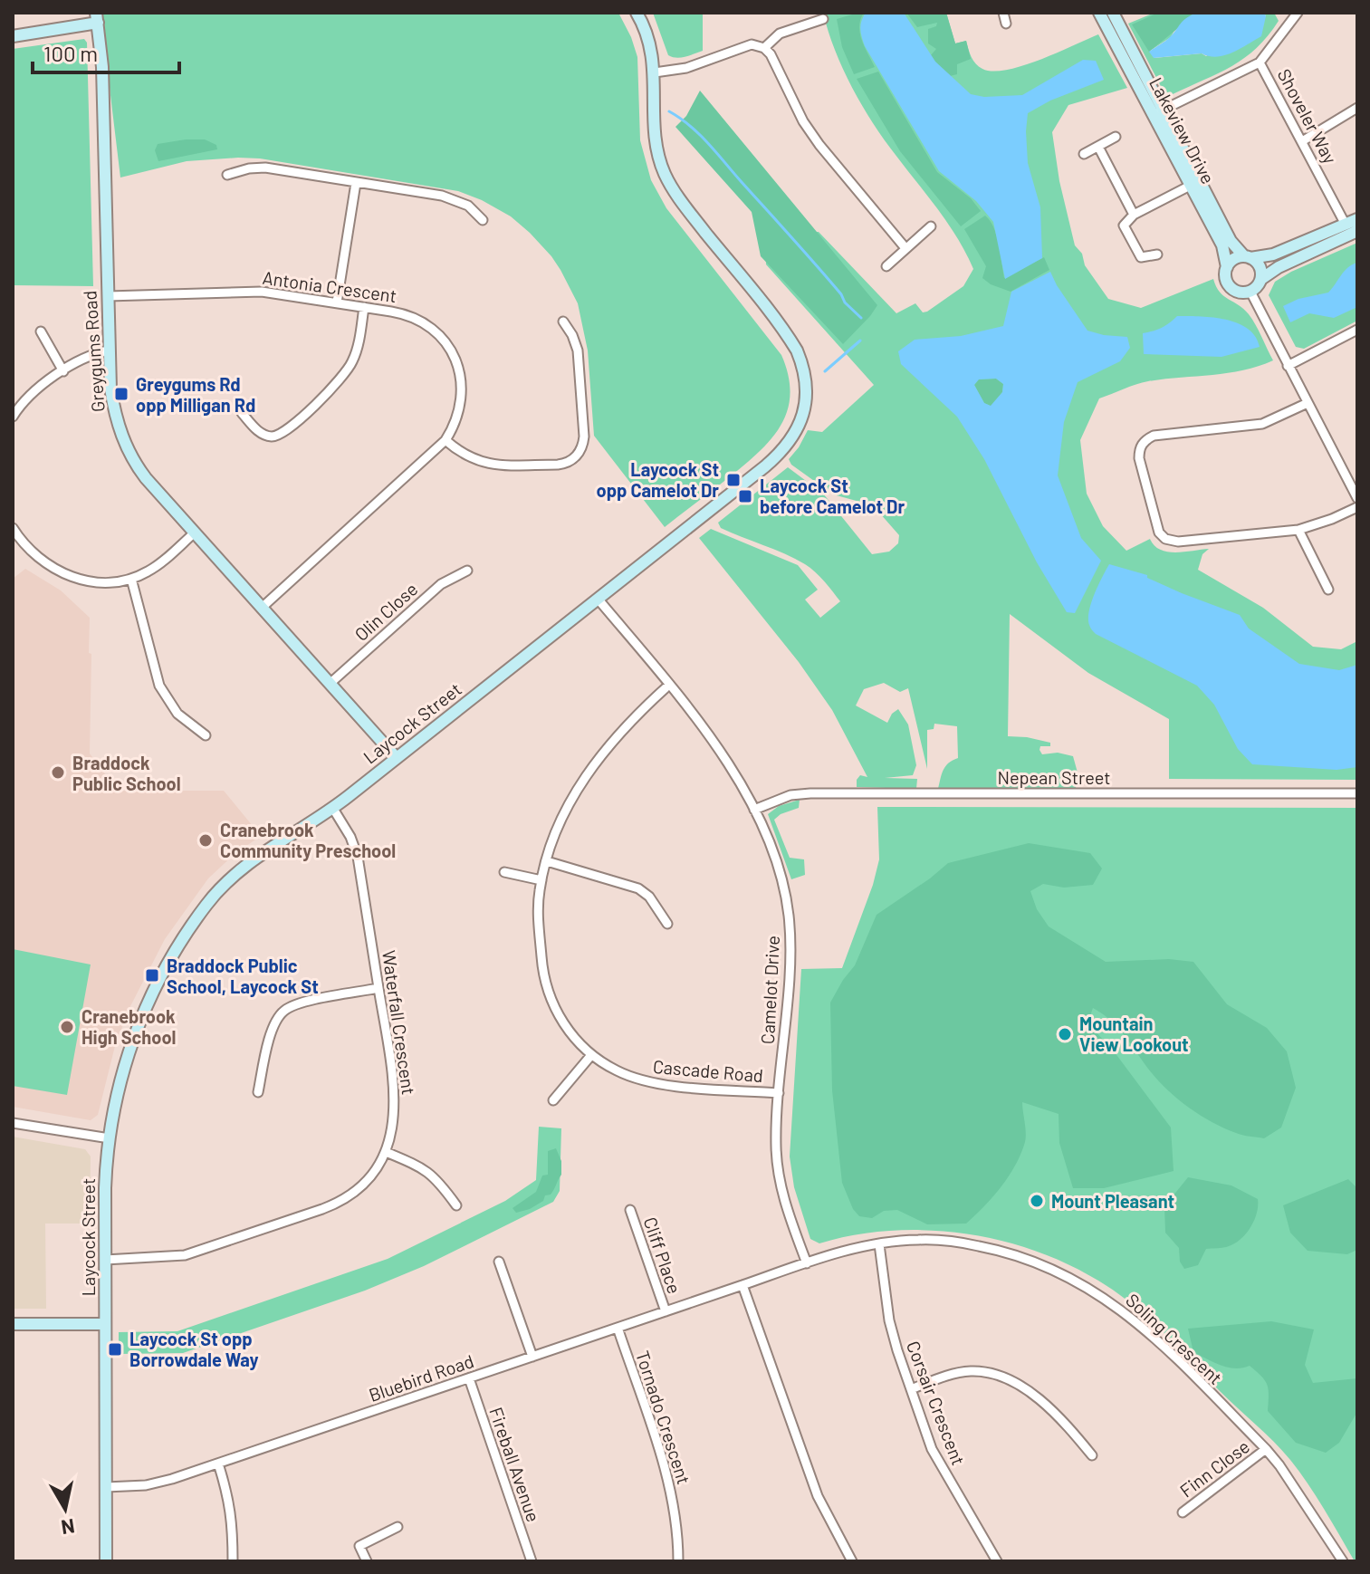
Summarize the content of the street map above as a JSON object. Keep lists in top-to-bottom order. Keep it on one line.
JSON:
{"streets":{"street":["Shoveler Way","Lakeview Drive","Antonia Crescent","Greygums Road","Olin Close","Laycock Street","Nepean Street","Camelot Drive","Waterfall Crescent","Cascade Road","Cliff Place","Soling Crescent","Bluebird Road","Corsair Crescent","Tornado Crescent","Fireball Avenue","Finn Close"]},"crossings":[["Antonia Crescent","Greygums Road"],["Greygums Road","Olin Close"],["Greygums Road","Laycock Street"],["Laycock Street","Camelot Drive"],["Laycock Street","Waterfall Crescent"],["Laycock Street","Bluebird Road"],["Nepean Street","Camelot Drive"],["Camelot Drive","Cascade Road"],["Camelot Drive","Soling Crescent"],["Cliff Place","Bluebird Road"],["Soling Crescent","Bluebird Road"],["Soling Crescent","Corsair Crescent"],["Soling Crescent","Finn Close"],["Bluebird Road","Tornado Crescent"],["Bluebird Road","Fireball Avenue"]],"places":{"transit":["Greygums Rd opp Milligan Rd","Laycock St opp Camelot Dr","Laycock St before Camelot Dr","Braddock Public School, Laycock St","Laycock St opp Borrowdale Way"],"other":["Braddock Public School","Cranebrook Community Preschool","Cranebrook High School","Mountain View Lookout","Mount Pleasant"]},"scale_bar":"100 m","north":"bottom"}
